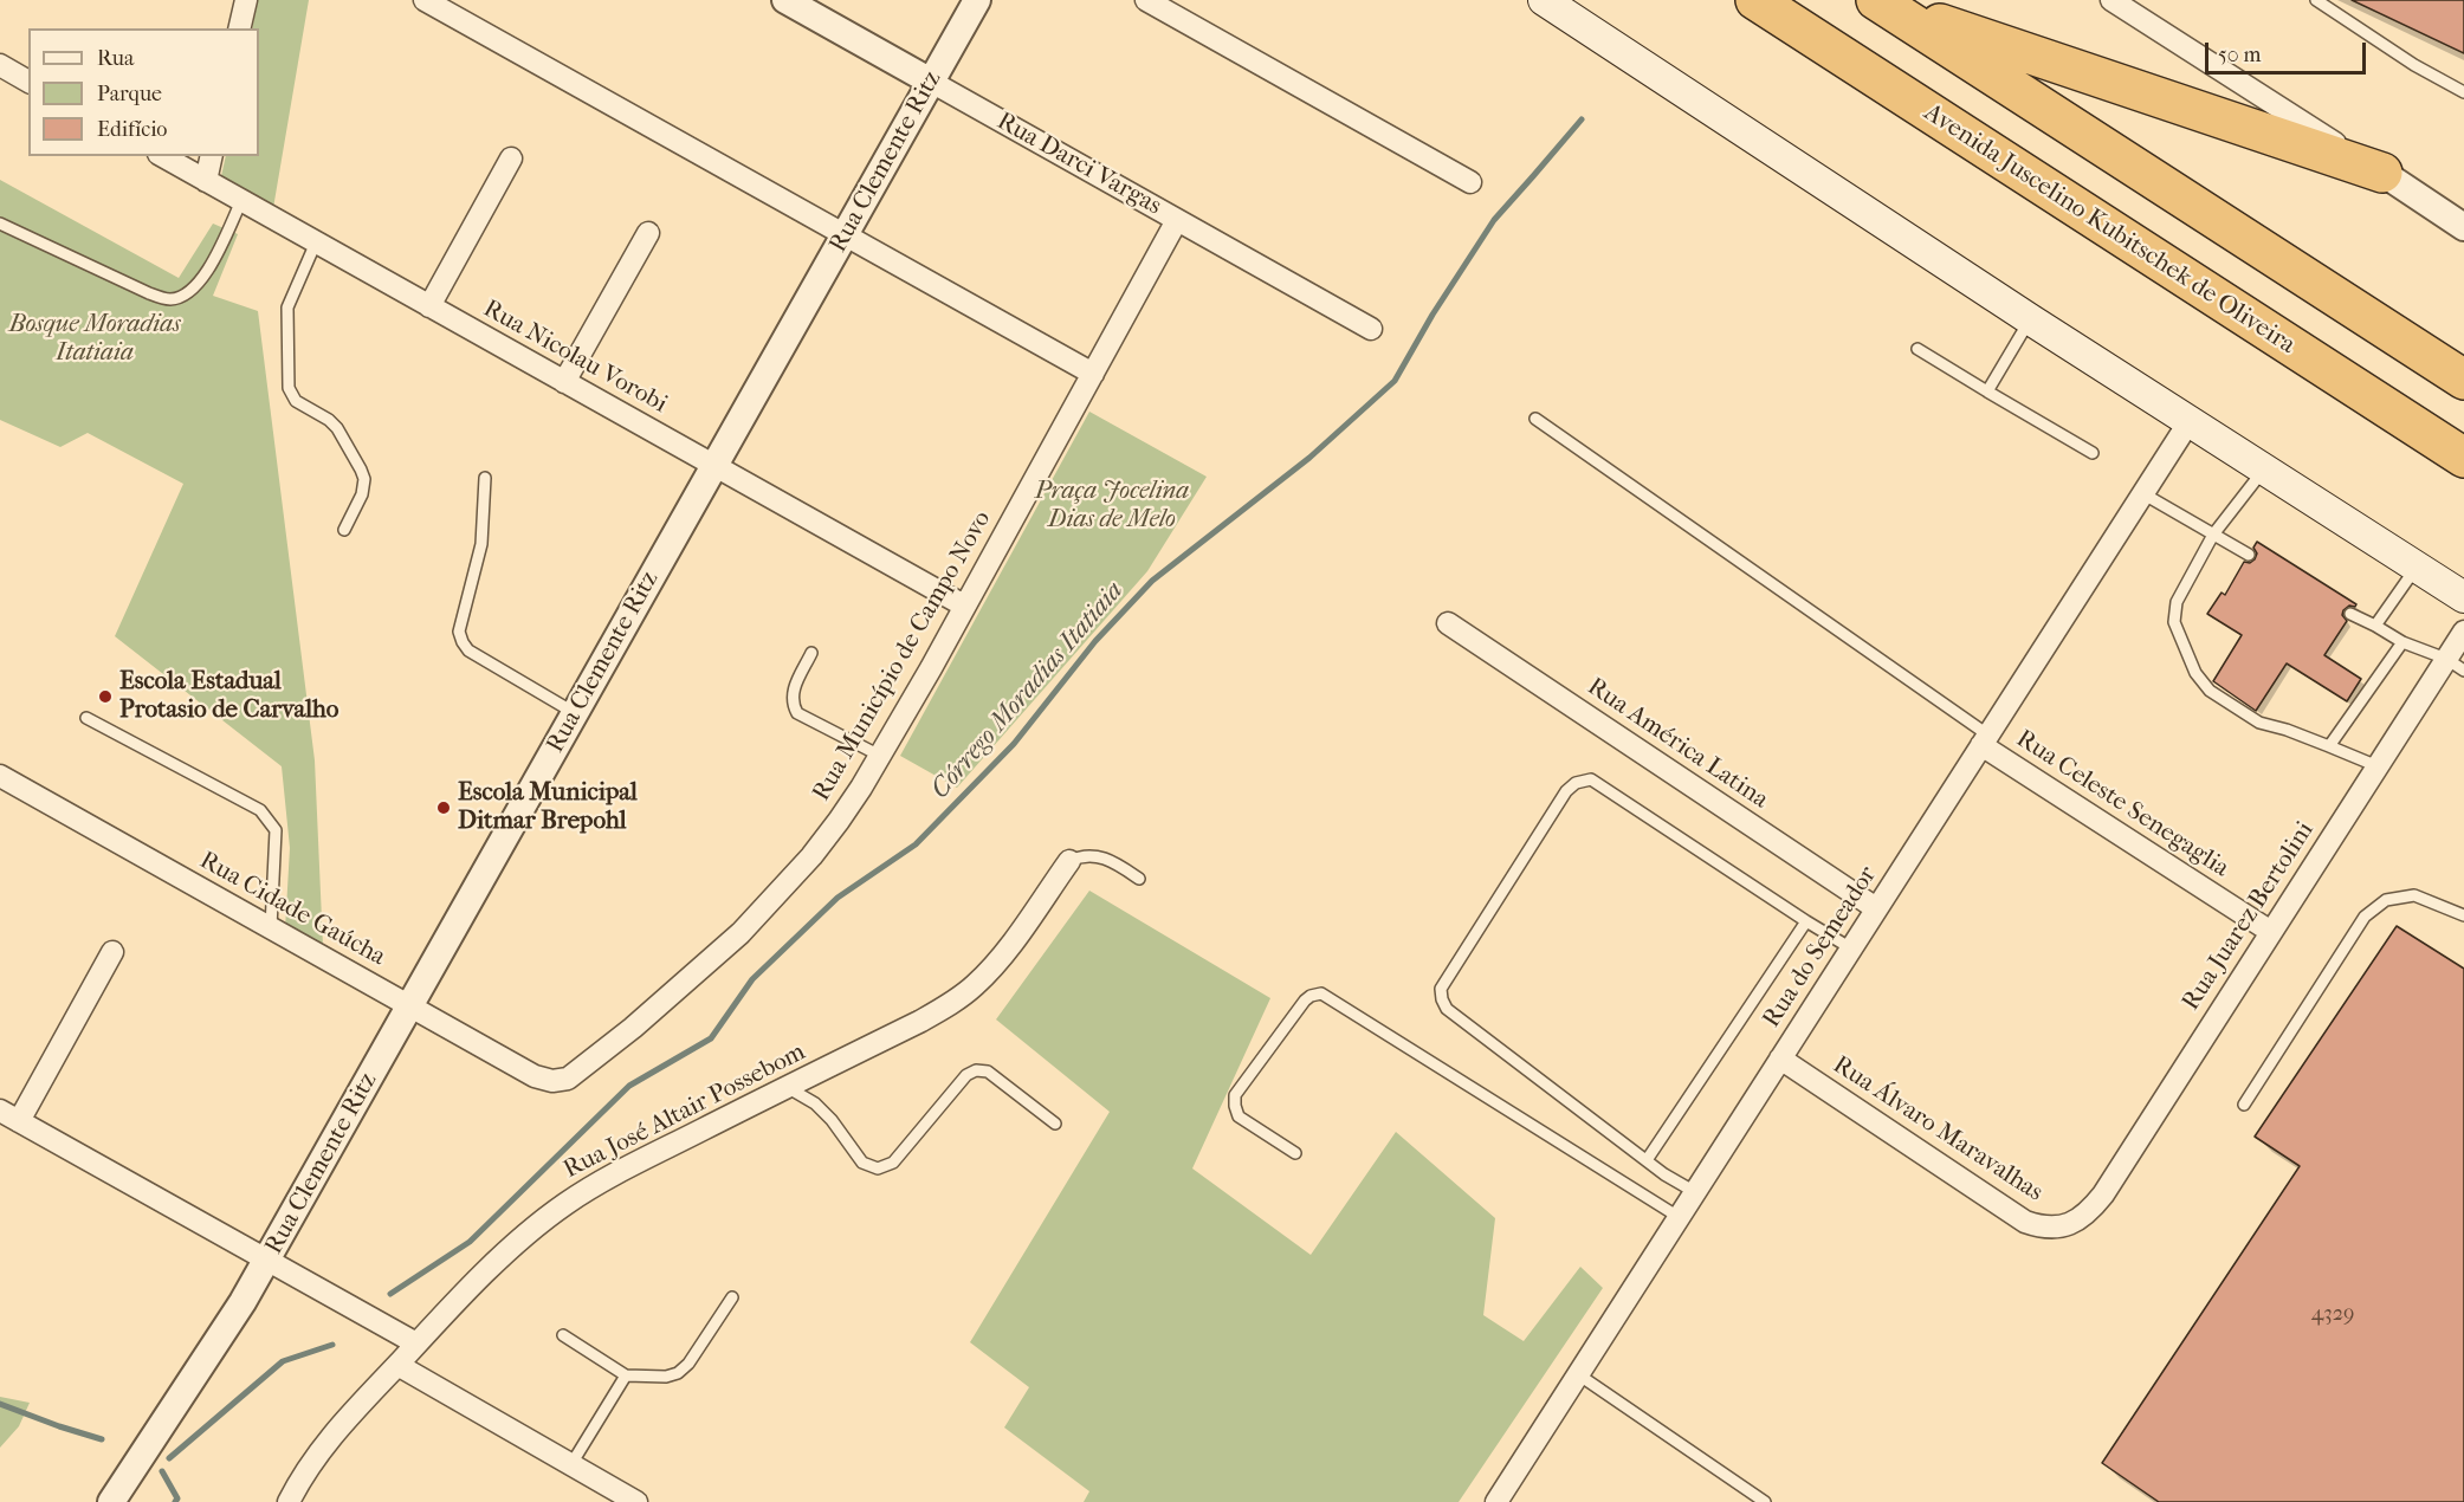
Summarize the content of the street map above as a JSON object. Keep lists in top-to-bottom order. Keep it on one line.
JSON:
{"streets":{"highway":["Avenida Juscelino Kubitschek de Oliveira"],"street":["Rua Clemente Ritz","Rua Darci Vargas","Rua Nicolau Vorobi","Rua Município de Campo Novo","Rua América Latina","Rua Celeste Senegaglia","Rua Cidade Gaúcha","Rua Juarez Bertolini","Rua do Semeador","Rua José Altair Possebom","Rua Álvaro Maravalhas"]},"crossings":[["Rua Clemente Ritz","Rua Darci Vargas"],["Rua Clemente Ritz","Rua Nicolau Vorobi"],["Rua Clemente Ritz","Rua Cidade Gaúcha"],["Rua Darci Vargas","Rua Município de Campo Novo"],["Rua Nicolau Vorobi","Rua Município de Campo Novo"],["Rua Município de Campo Novo","Rua Cidade Gaúcha"],["Rua América Latina","Rua do Semeador"],["Rua Celeste Senegaglia","Rua Juarez Bertolini"],["Rua Celeste Senegaglia","Rua do Semeador"],["Rua Juarez Bertolini","Rua Álvaro Maravalhas"],["Rua do Semeador","Rua Álvaro Maravalhas"]],"water":["Córrego Moradias Itatiaia"],"parks":["Bosque Moradias Itatiaia","Praça Jocelina Dias de Melo"],"places":["Escola Estadual Protasio de Carvalho","Escola Municipal Ditmar Brepohl"],"house_numbers":["4329"],"legend":["Rua","Parque","Edifício"],"scale_bar":"50 m"}
